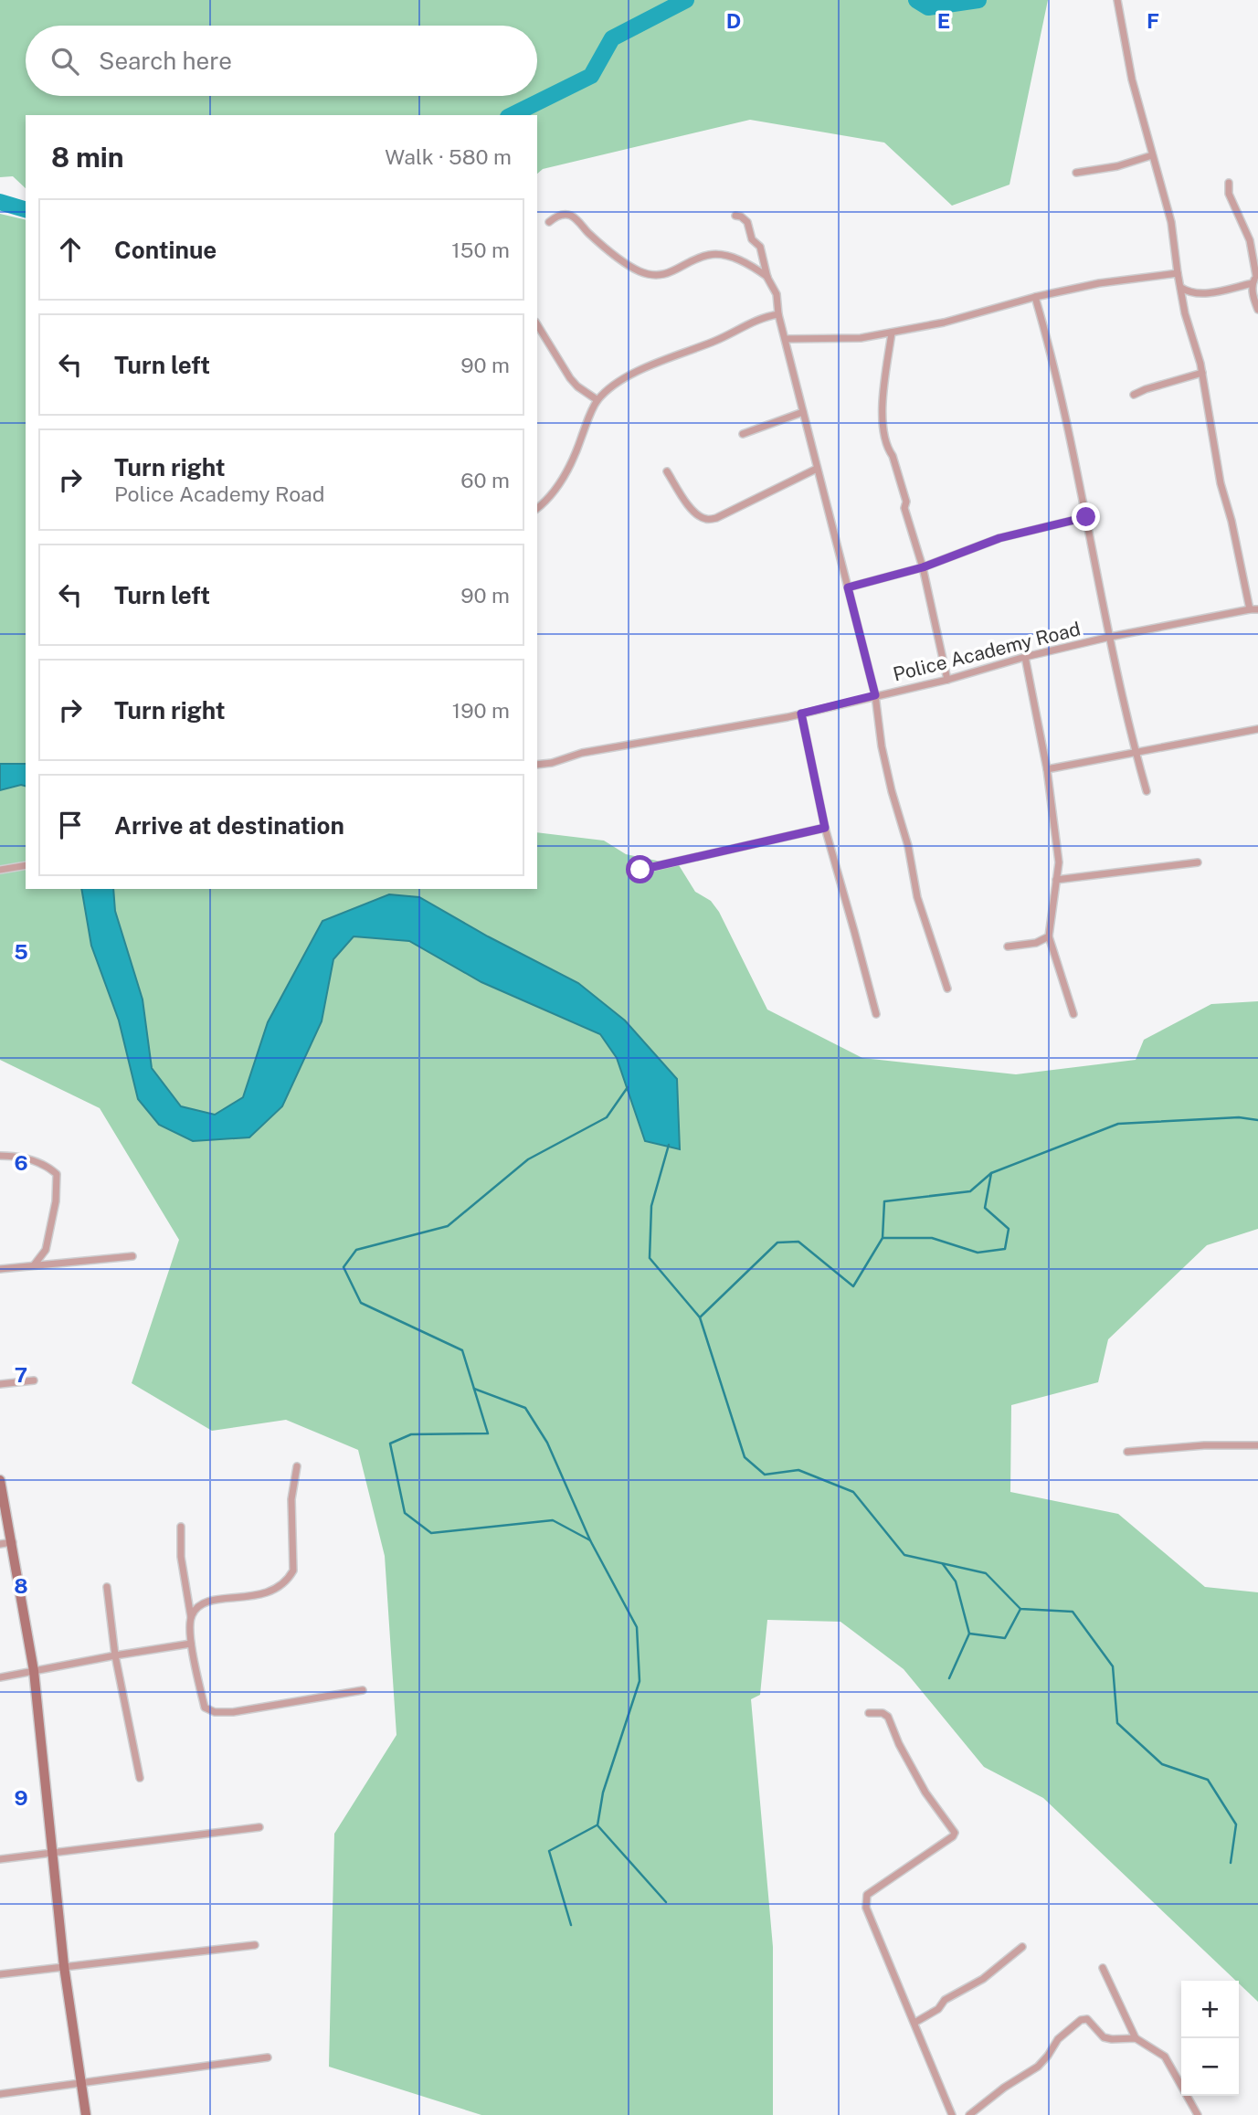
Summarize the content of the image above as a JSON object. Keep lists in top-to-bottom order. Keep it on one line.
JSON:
{"streets":{"street":["Police Academy Road"]},"page":{"search":"Search here","heading":["8 min","Walk · 580 m"],"list":[["Continue","150 m"],["Turn left","90 m"],["Turn right","Police Academy Road","60 m"],["Turn left","90 m"],["Turn right","190 m"],"Arrive at destination"],"map_buttons":["+","−"]},"grid":{"columns":["D","E","F"],"rows":["5","6","7","8","9"]}}
